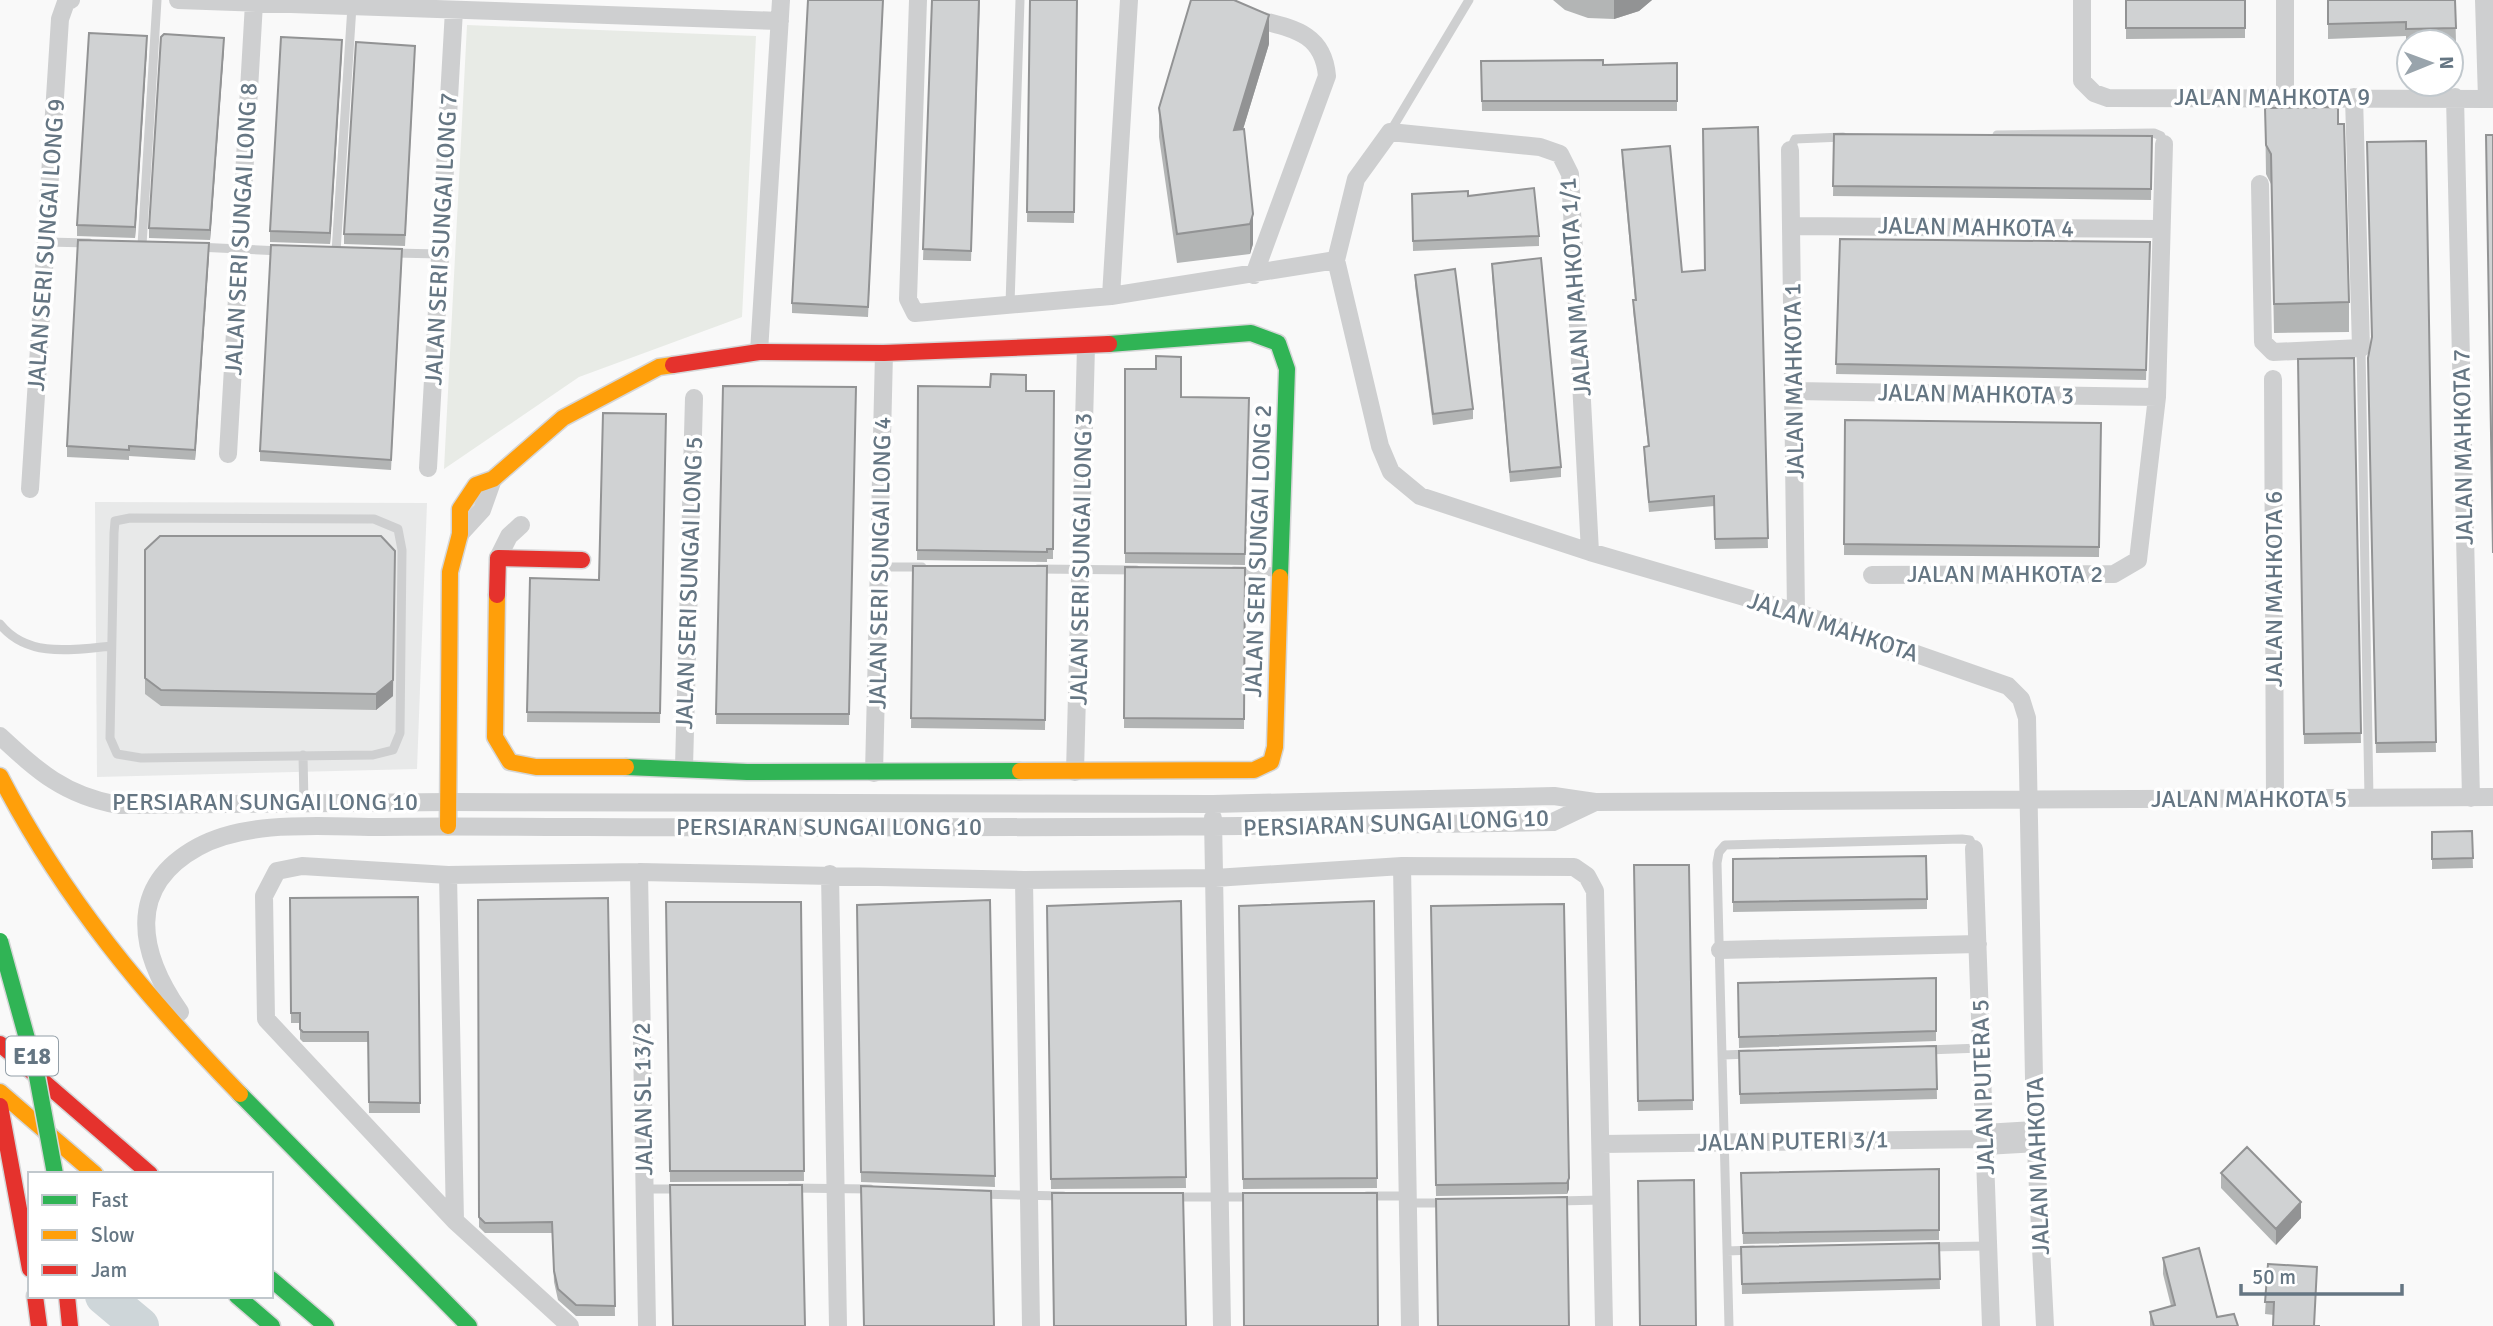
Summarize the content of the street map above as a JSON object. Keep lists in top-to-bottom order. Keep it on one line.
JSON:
{"streets":{"main road":["JALAN SERI SUNGAI LONG 2","E18"],"street":["JALAN MAHKOTA 9","JALAN MAHKOTA 4","JALAN SERI SUNGAI LONG 8","JALAN SERI SUNGAI LONG 7","JALAN SERI SUNGAI LONG 9","JALAN MAHKOTA 1/1","JALAN MAHKOTA 1","JALAN MAHKOTA 3","JALAN MAHKOTA 7","JALAN SERI SUNGAI LONG 3","JALAN SERI SUNGAI LONG 4","JALAN MAHKOTA 2","JALAN SERI SUNGAI LONG 5","JALAN MAHKOTA 6","JALAN MAHKOTA","JALAN MAHKOTA 5","PERSIARAN SUNGAI LONG 10","JALAN PUTERA 5","JALAN SL 13/2","JALAN PUTERI 3/1"]},"crossings":[["JALAN MAHKOTA 4","JALAN MAHKOTA 1"],["JALAN MAHKOTA 1/1","JALAN MAHKOTA"],["JALAN MAHKOTA 1","JALAN MAHKOTA 3"],["JALAN MAHKOTA 1","JALAN MAHKOTA"],["JALAN MAHKOTA 3","JALAN MAHKOTA 2"],["JALAN MAHKOTA 7","JALAN MAHKOTA 5"],["JALAN SERI SUNGAI LONG 2","JALAN SERI SUNGAI LONG 3"],["JALAN MAHKOTA 6","JALAN MAHKOTA 5"],["JALAN MAHKOTA","JALAN MAHKOTA 5"],["JALAN MAHKOTA","JALAN PUTERI 3/1"],["JALAN MAHKOTA 5","PERSIARAN SUNGAI LONG 10"],["JALAN PUTERA 5","JALAN PUTERI 3/1"]],"legend":["Fast","Slow","Jam"],"scale_bar":"50 m","north":"right"}
